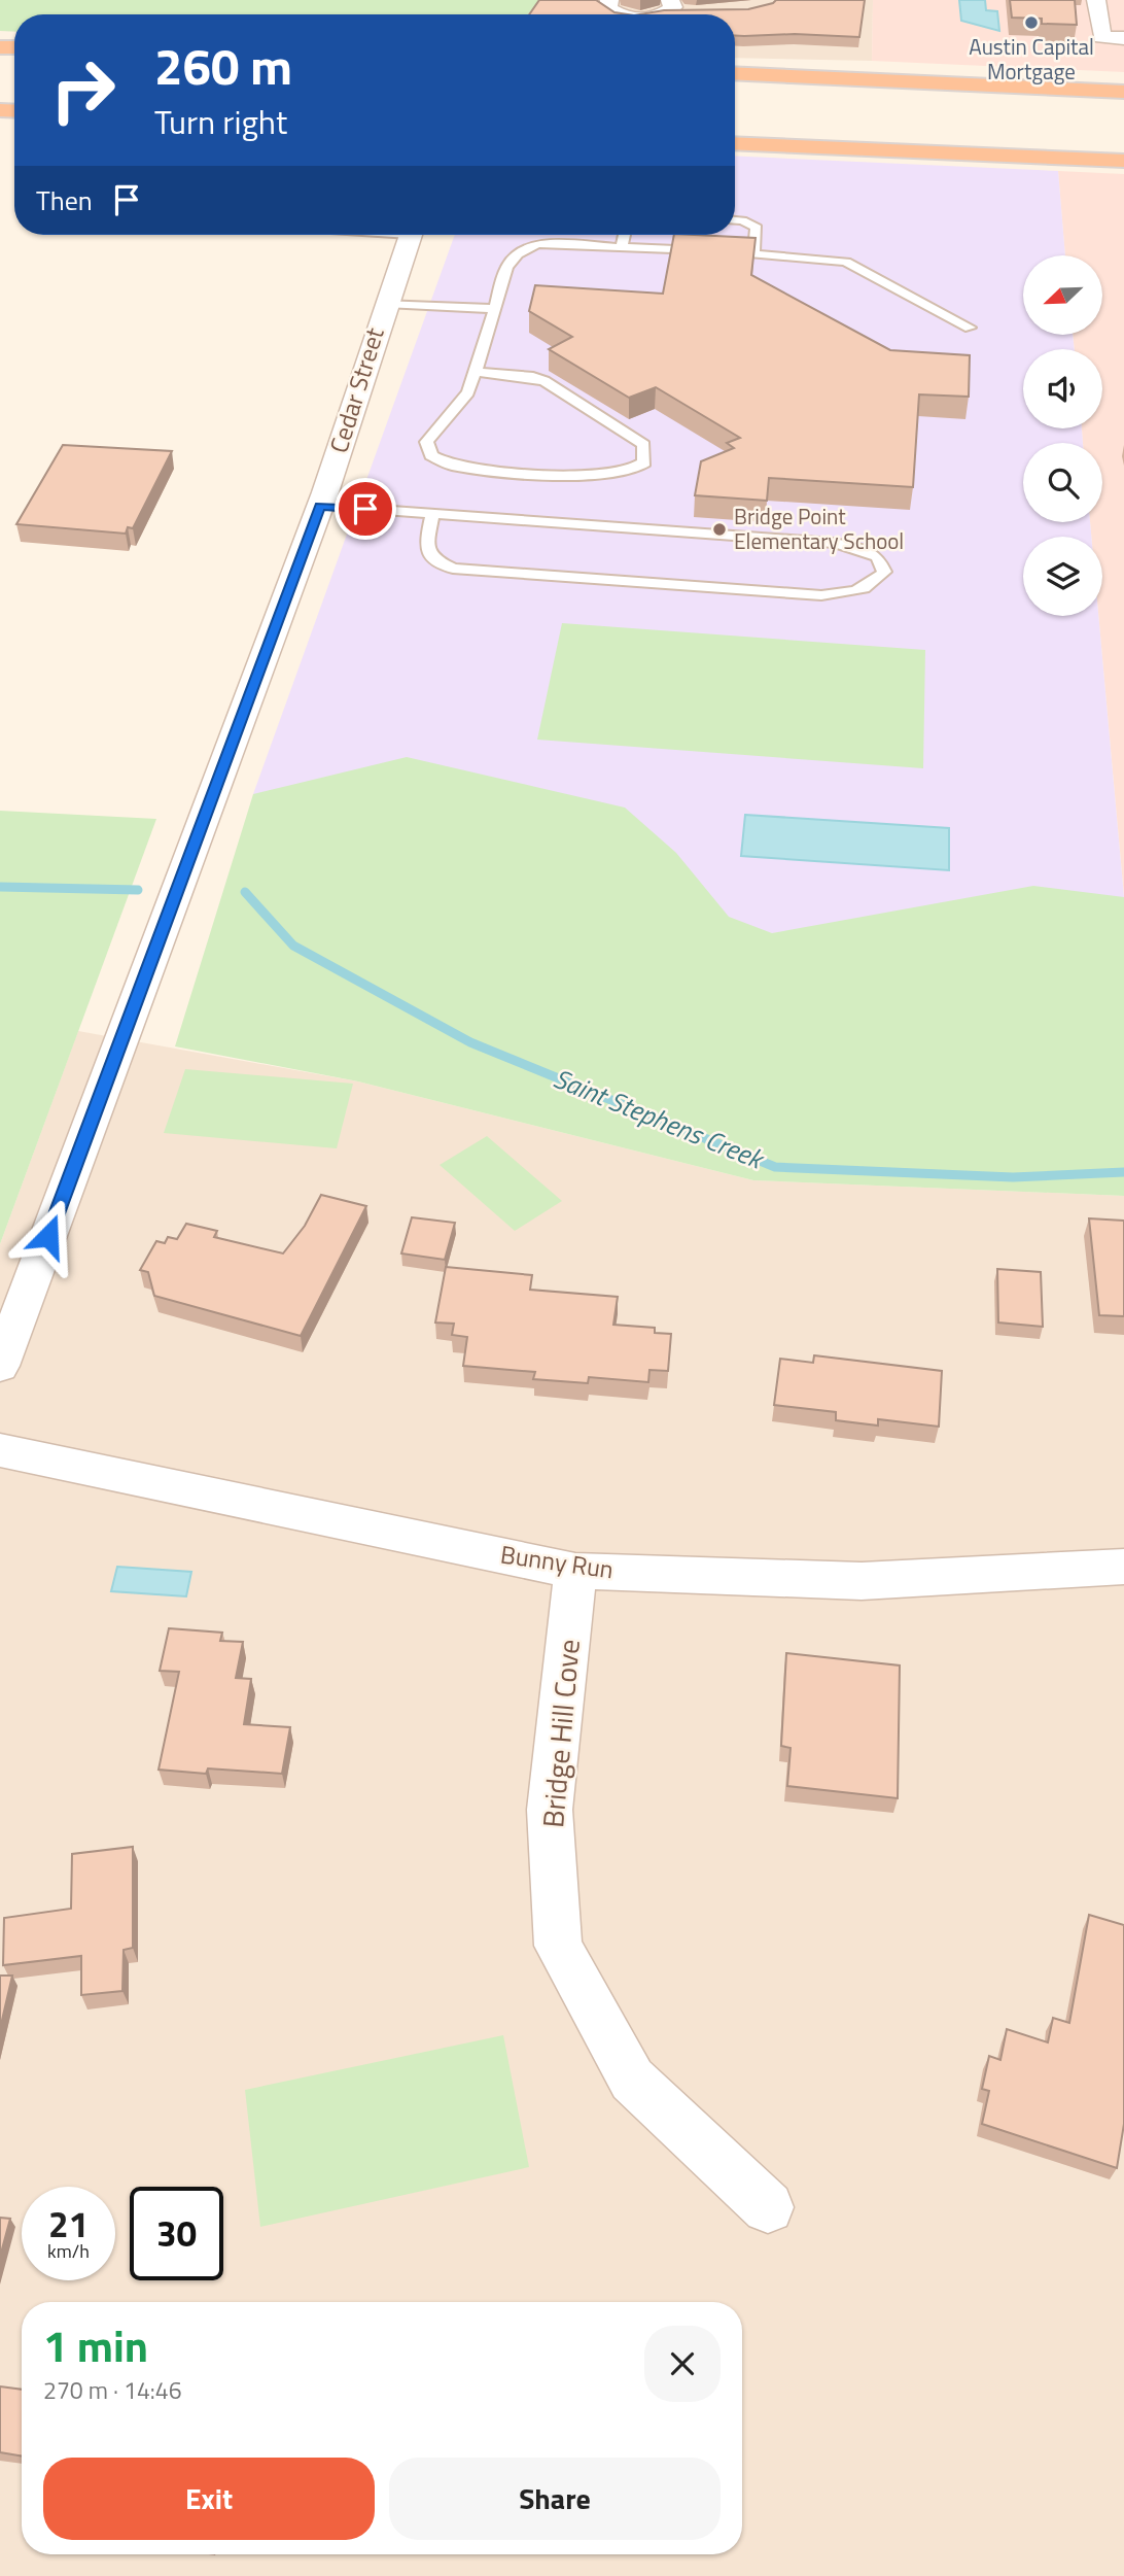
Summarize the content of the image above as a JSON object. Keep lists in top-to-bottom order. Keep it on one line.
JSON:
{"streets":{"street":["Cedar Street","Bunny Run","Bridge Hill Cove"]},"crossings":[["Bunny Run","Bridge Hill Cove"]],"water":["Saint Stephens Creek"],"places":["Austin Capital Mortgage","Bridge Point Elementary School"],"north":"bottom left","page":{"turn":["260 m","Turn right"],"then":"Then","speed":"21 km/h","limit":"30","heading":["1 min","270 m · 14:46"],"buttons":["Exit","Share"]}}
